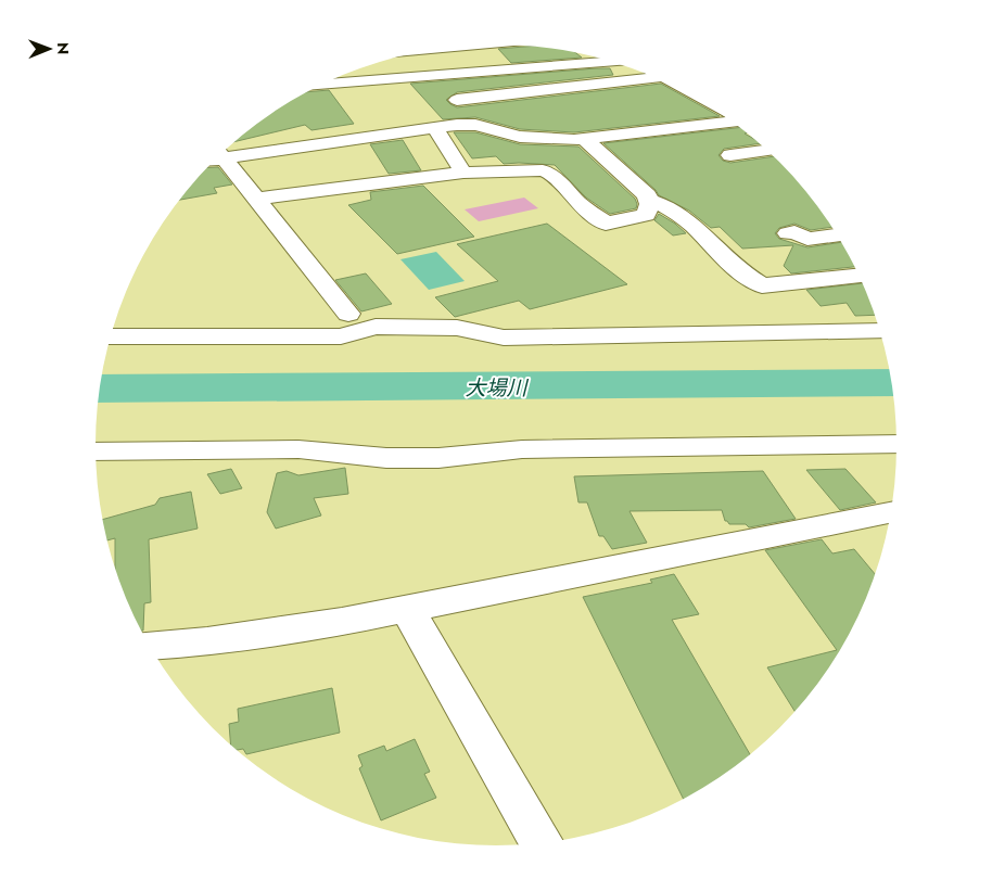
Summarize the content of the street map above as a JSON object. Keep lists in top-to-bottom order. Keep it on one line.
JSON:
{"water":["大場川"],"north":"right"}
